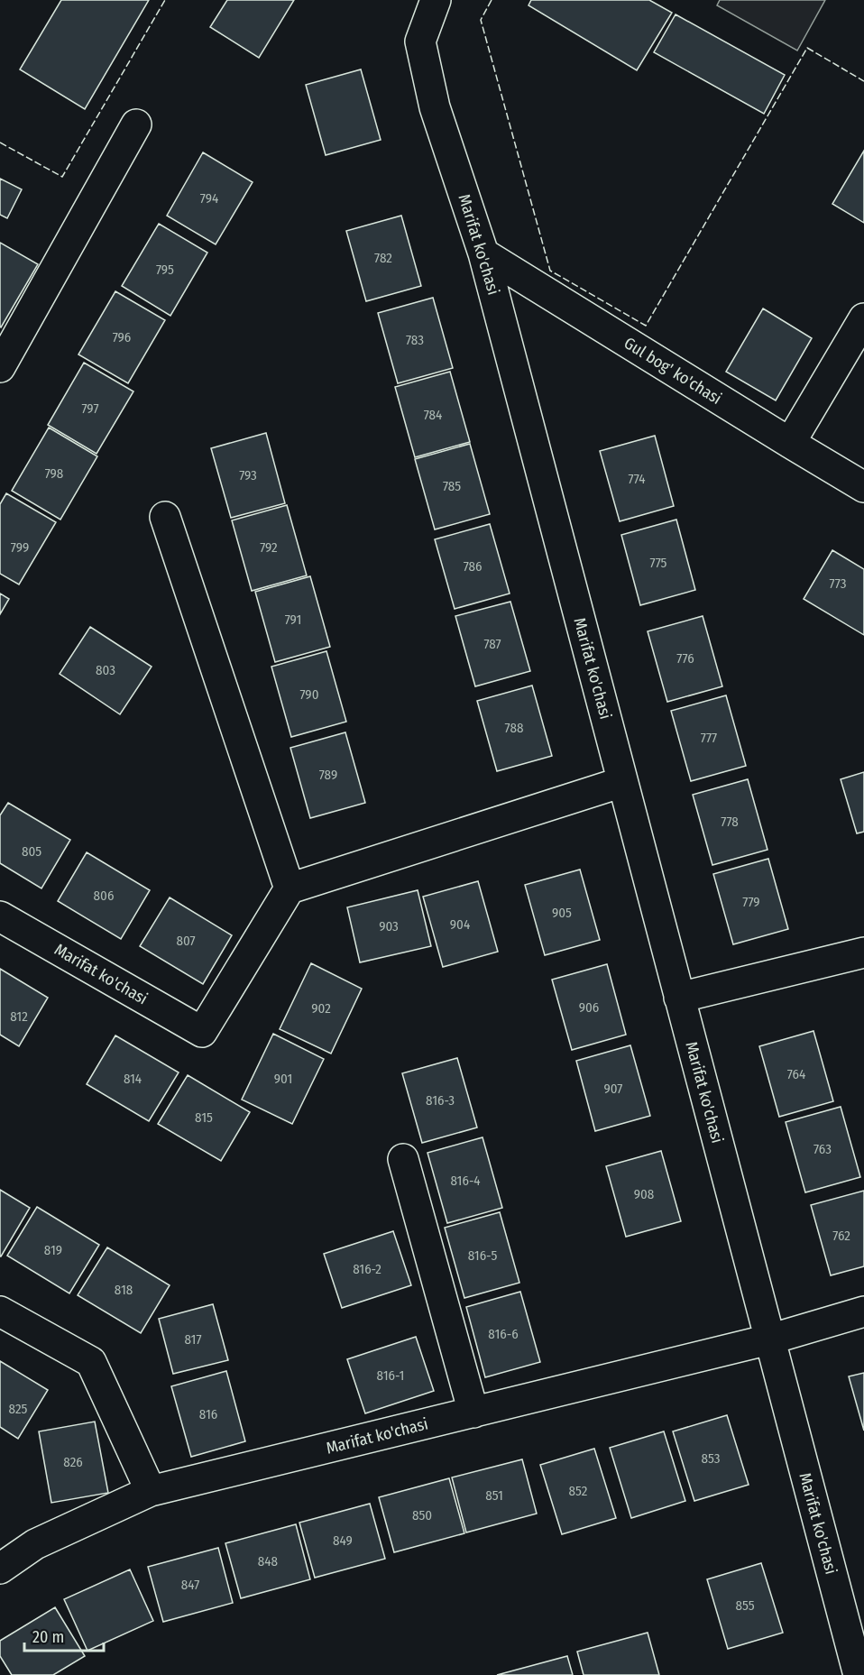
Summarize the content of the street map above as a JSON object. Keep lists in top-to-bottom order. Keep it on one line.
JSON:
{"streets":{"street":["Marifat ko'chasi","Gul bog' ko'chasi"]},"crossings":[["Marifat ko'chasi","Gul bog' ko'chasi"]],"house_numbers":["794","782","795","796","783","797","784","798","793","774","785","799","792","775","786","773","791","787","776","803","790","788","777","789","778","805","806","779","905","904","903","807","906","902","812","764","814","901","907","816-3","815","763","816-4","908","762","819","816-5","816-2","818","816-6","817","816-1","825","816","853","826","852","851","850","849","848","847","855"],"scale_bar":"20 m"}
